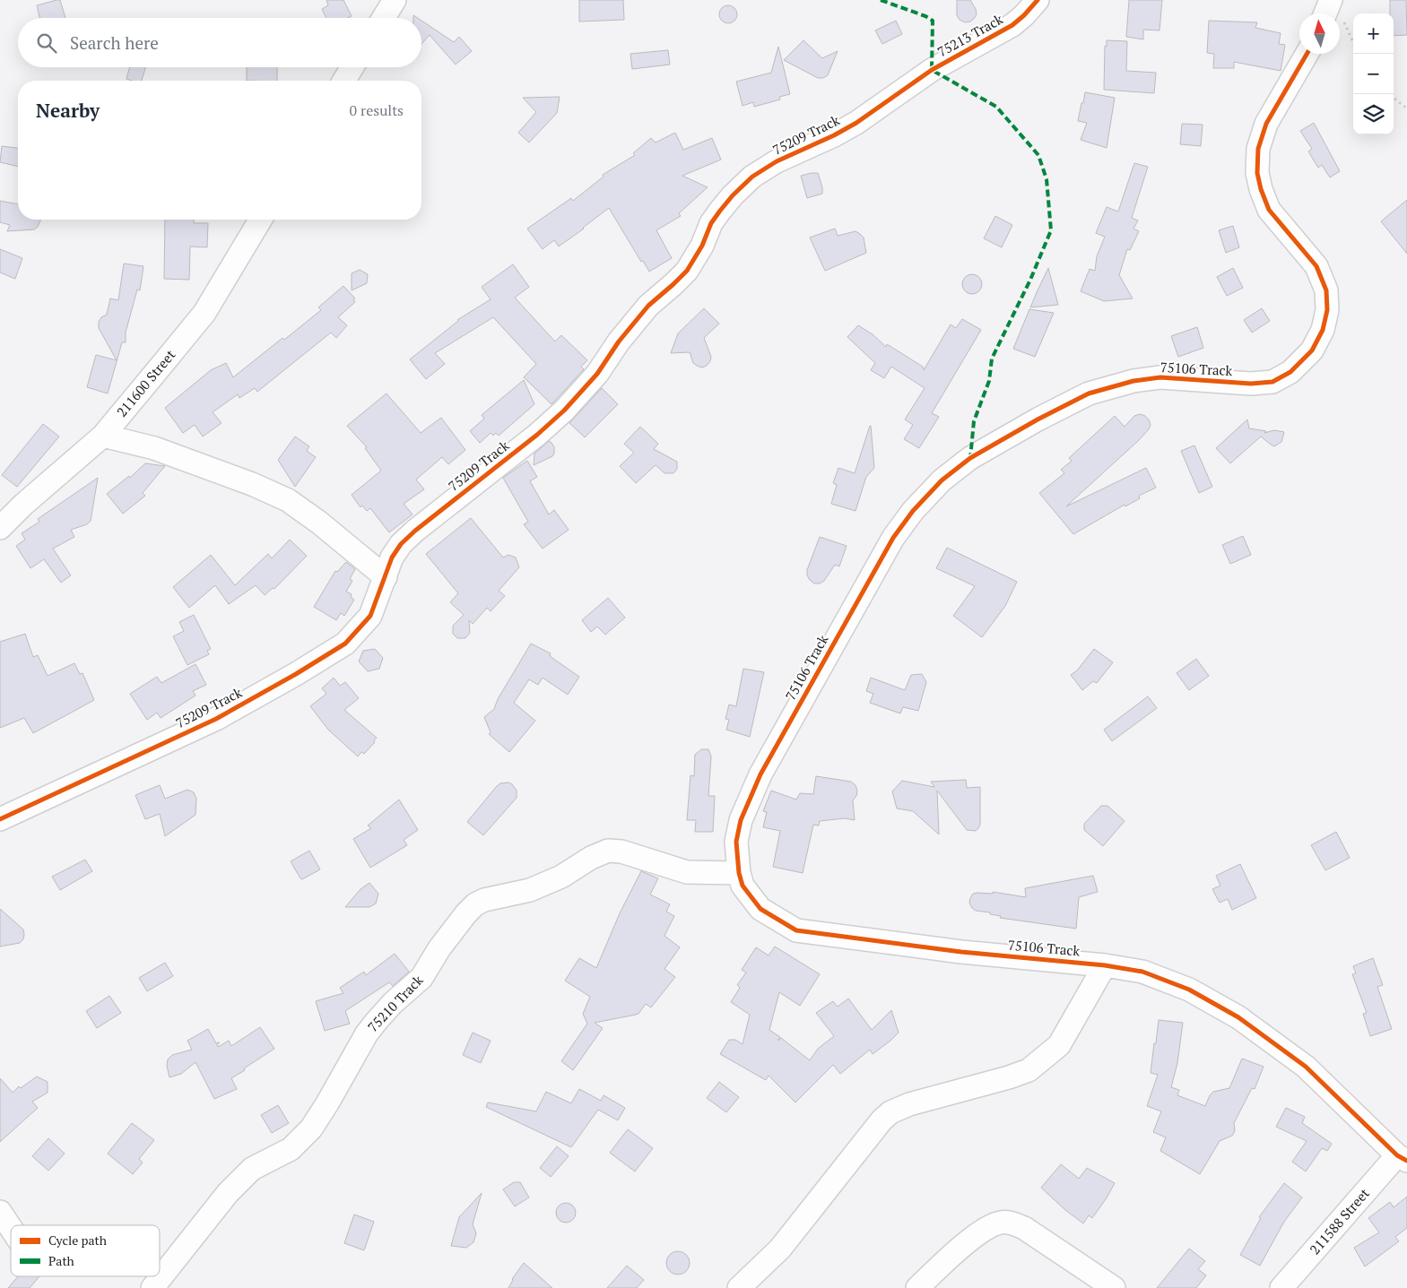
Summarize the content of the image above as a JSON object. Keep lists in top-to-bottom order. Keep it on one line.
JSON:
{"streets":{"street":["75213 Track","75209 Track","75106 Track","211600 Street","75210 Track","211588 Street"]},"crossings":[["75213 Track","75209 Track"],["75106 Track","75210 Track"],["75106 Track","211588 Street"]],"legend":["Cycle path","Path"],"north":"top","page":{"map_buttons":["+","−"],"search":"Search here","heading":["Nearby","0 results"]}}
